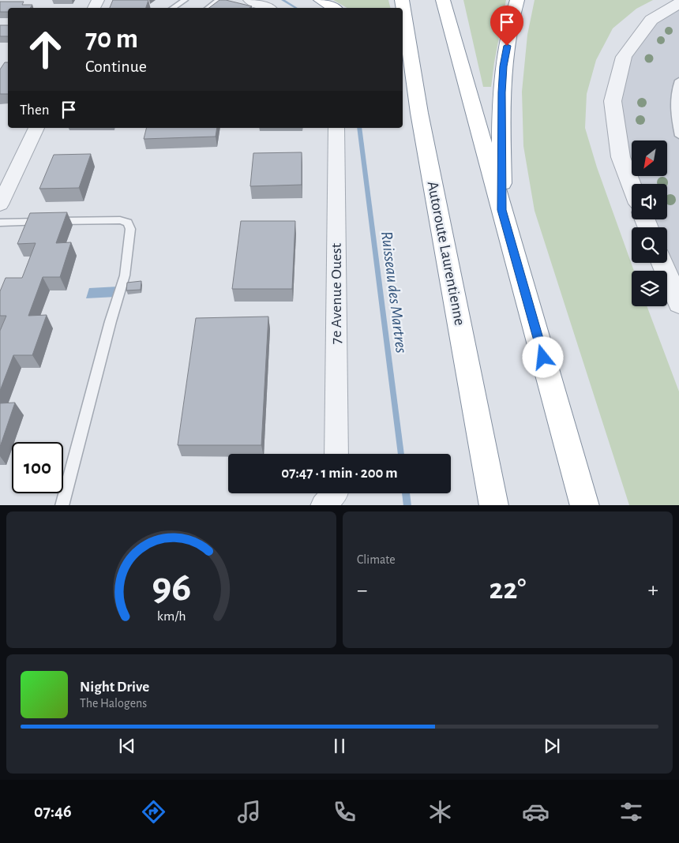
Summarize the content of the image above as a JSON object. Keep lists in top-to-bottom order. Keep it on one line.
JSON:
{"streets":{"highway":["Autoroute Laurentienne"],"street":["7e Avenue Ouest"]},"water":["Ruisseau des Martres"],"north":"bottom left","page":{"turn":["70 m","Continue"],"then":"Then","limit":"100","trip":"07:47 · 1 min · 200 m","tile":"Climate","heat":["−","22°","+"],"song":["Night Drive","The Halogens"],"tabs":"07:46","gauge":["96","km/h"]}}
